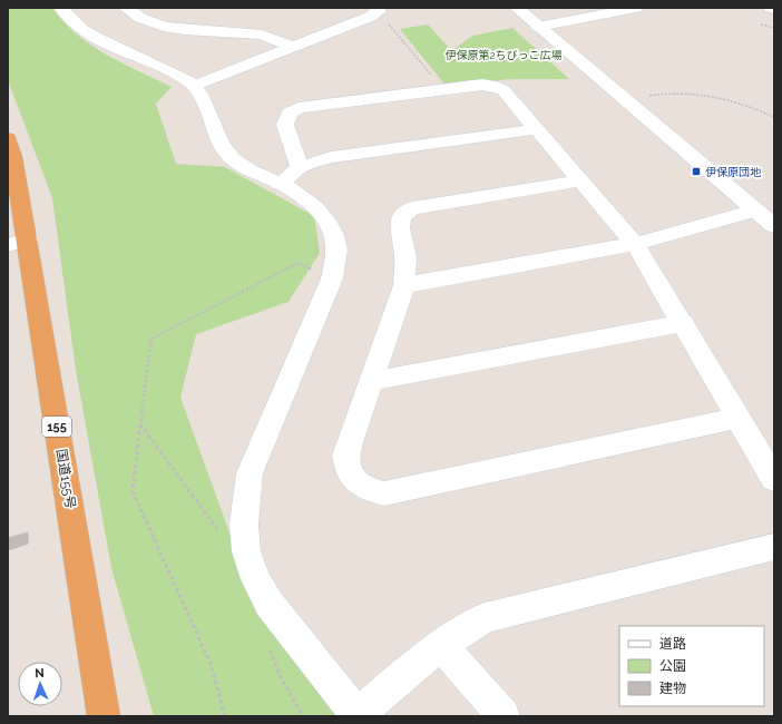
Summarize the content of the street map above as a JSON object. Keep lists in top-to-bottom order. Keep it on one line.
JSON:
{"streets":{"highway":["155","国道155号"]},"parks":["伊保原第2ちびっこ広場"],"places":{"transit":["伊保原団地"]},"legend":["道路","公園","建物"],"north":"top"}
